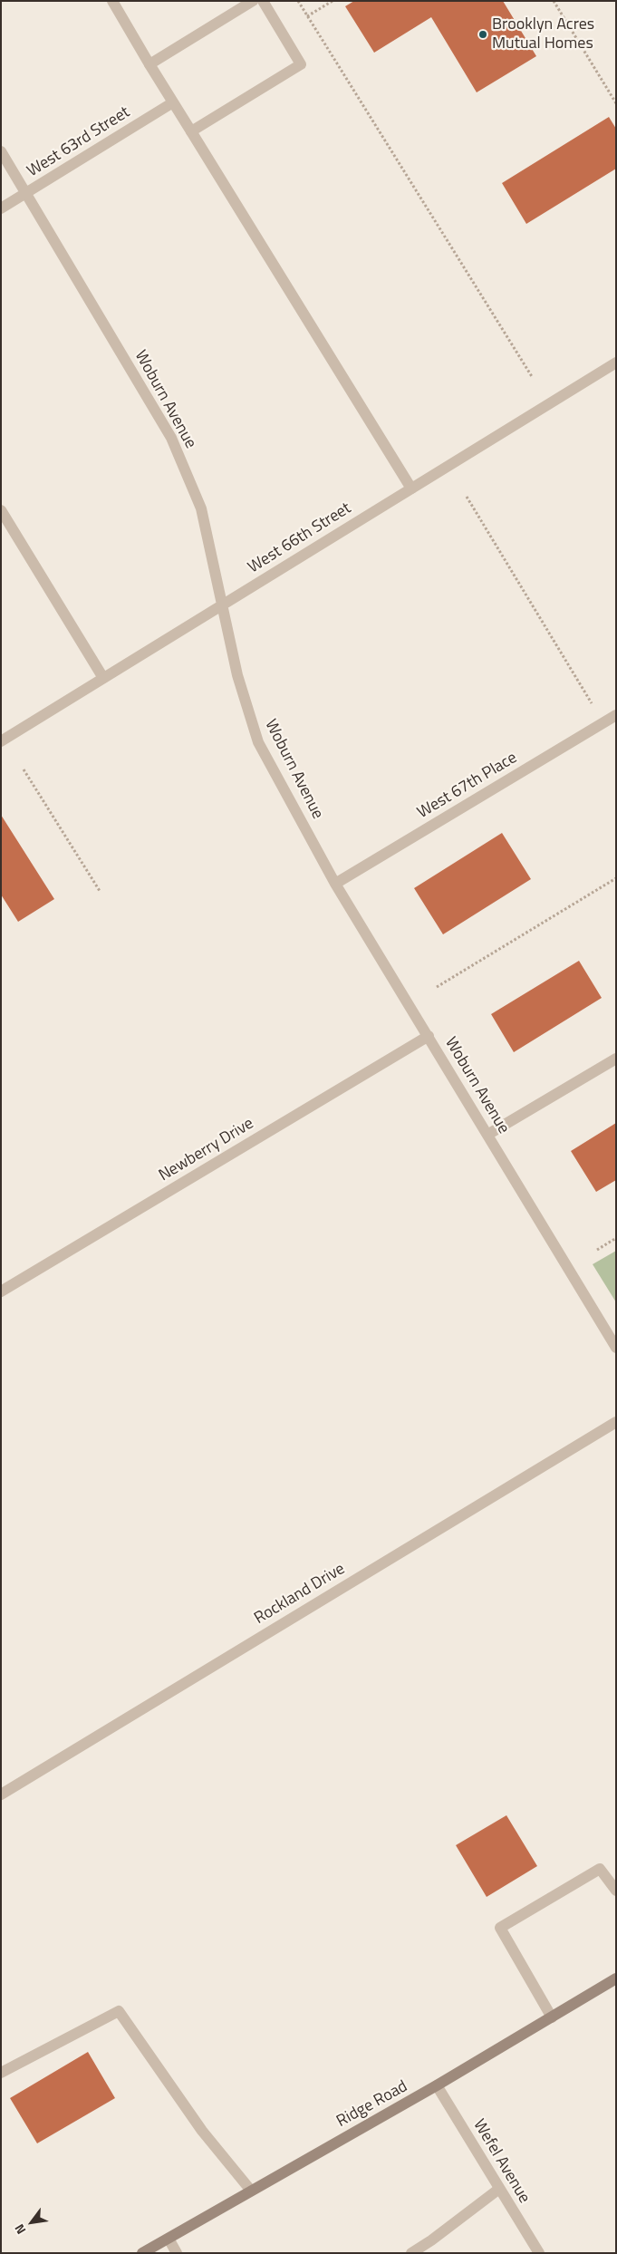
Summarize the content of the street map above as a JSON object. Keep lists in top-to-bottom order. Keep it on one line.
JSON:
{"streets":{"main road":["Ridge Road"],"street":["West 63rd Street","Woburn Avenue","West 66th Street","West 67th Place","Newberry Drive","Rockland Drive","Wefel Avenue"]},"crossings":[["West 63rd Street","Woburn Avenue"],["Woburn Avenue","West 66th Street"],["Woburn Avenue","West 67th Place"],["Woburn Avenue","Newberry Drive"],["Ridge Road","Wefel Avenue"]],"places":["Brooklyn Acres Mutual Homes"],"north":"bottom left"}
